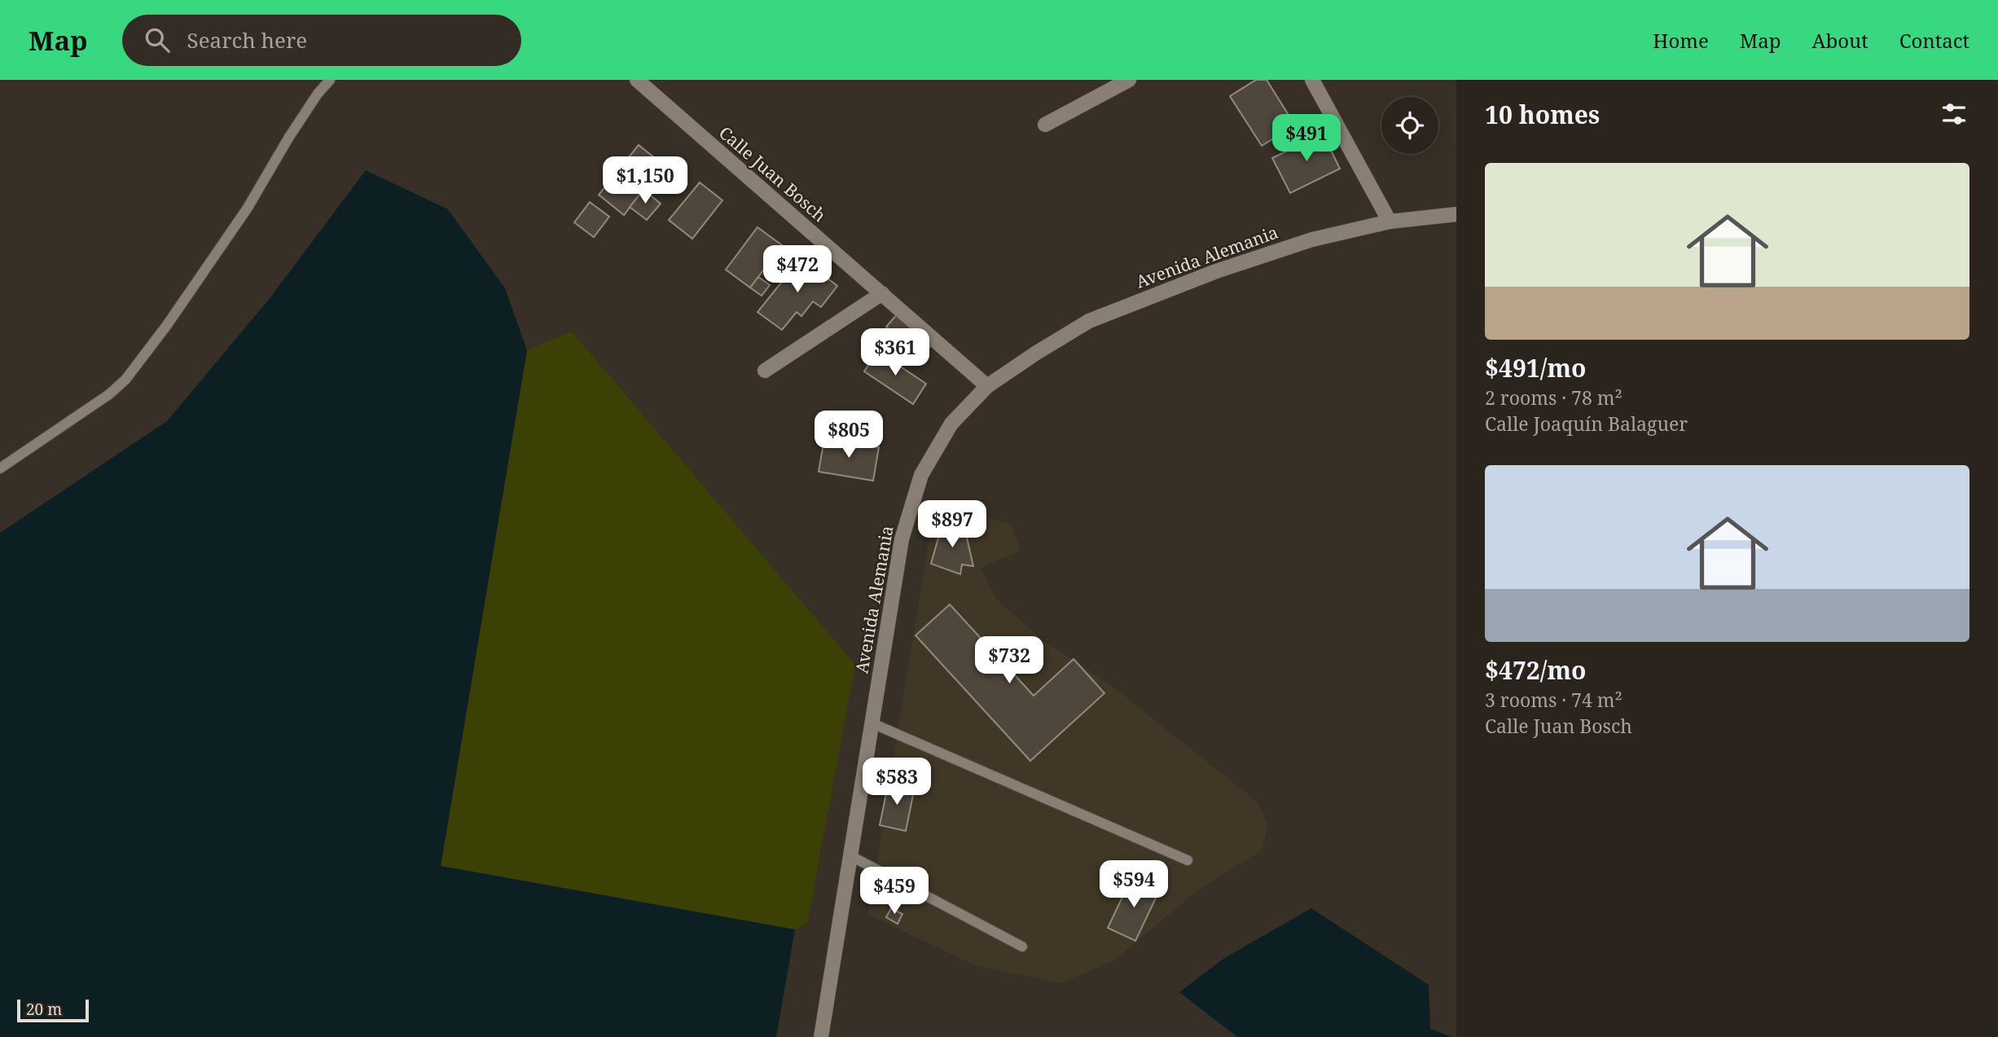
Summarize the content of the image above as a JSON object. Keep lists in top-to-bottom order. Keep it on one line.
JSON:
{"streets":{"street":["Calle Juan Bosch","Avenida Alemania"]},"crossings":[["Calle Juan Bosch","Avenida Alemania"]],"scale_bar":"20 m","page":{"header":"Map","search":"Search here","nav":["Home","Map","About","Contact"],"heading":"10 homes","price":["$491","$1,150","$472","$361","$805","$897","$732","$583","$594","$459"],"list":[{"name":"$491/mo","note":"2 rooms · 78 m² · Calle Joaquín Balaguer"},{"name":"$472/mo","note":"3 rooms · 74 m² · Calle Juan Bosch"}],"scale":"20 m"}}
